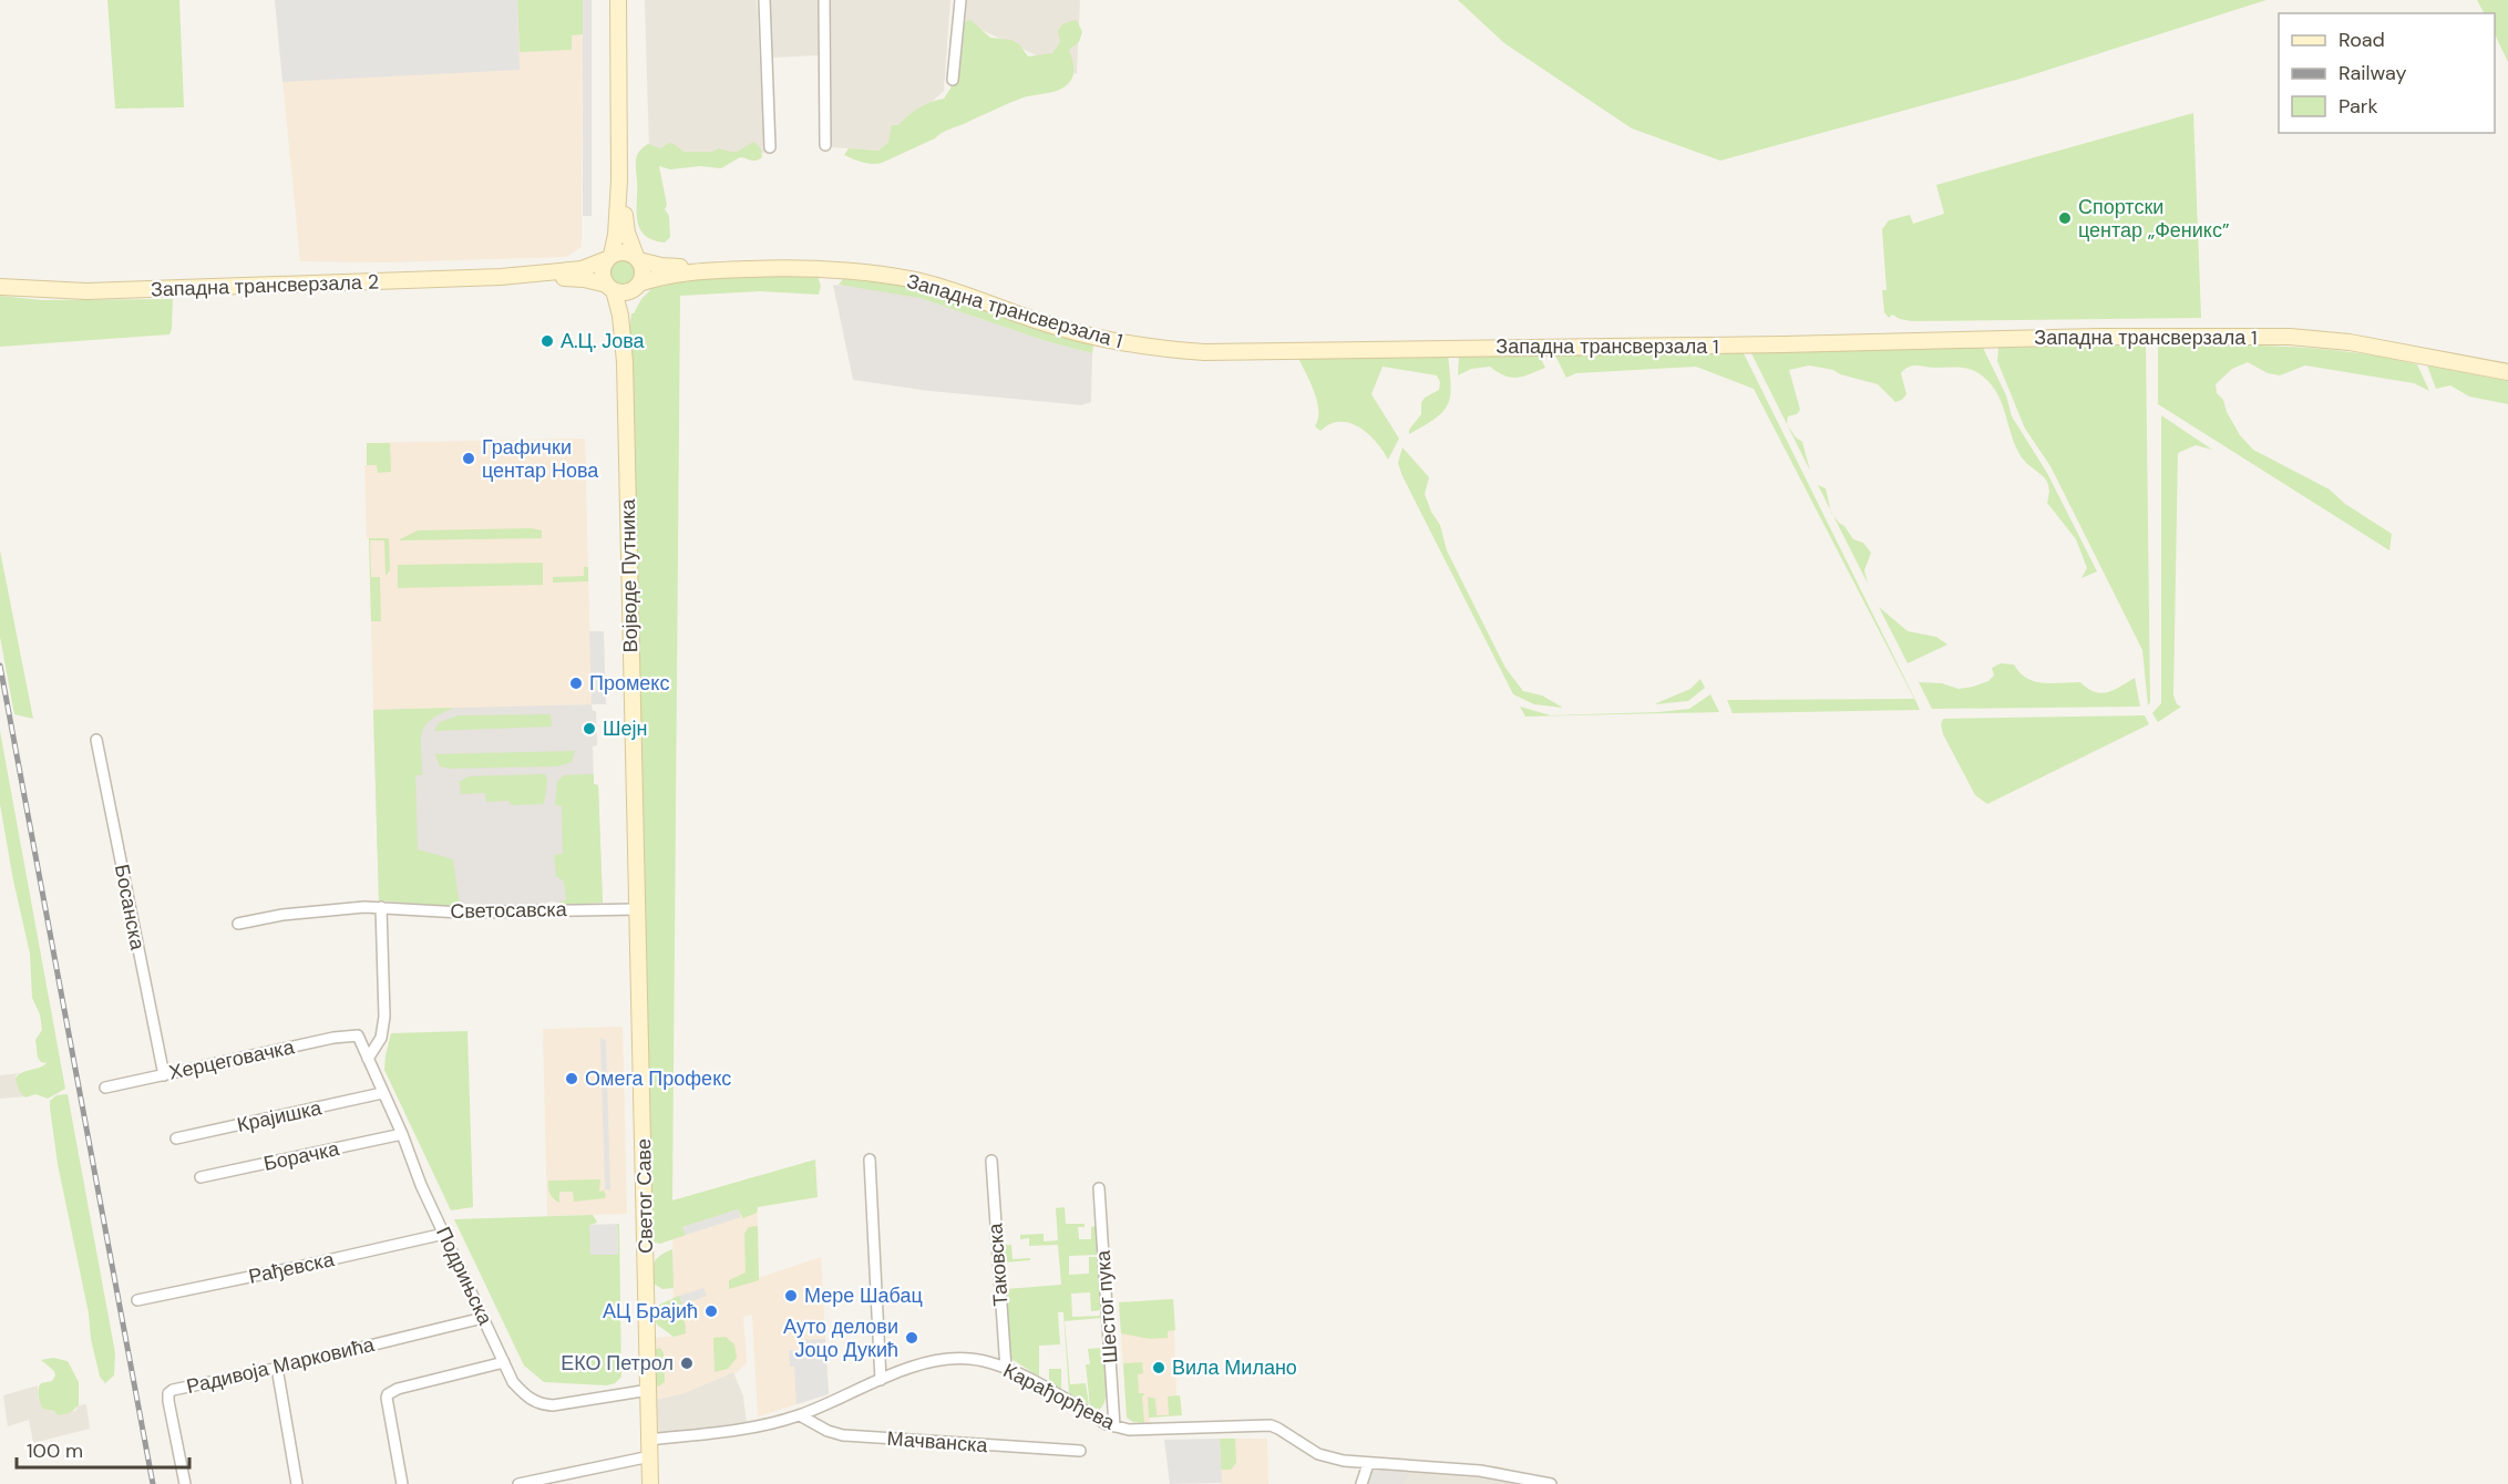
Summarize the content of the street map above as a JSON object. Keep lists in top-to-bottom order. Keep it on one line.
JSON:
{"streets":{"main road":["Западна трансверзала 2","Западна трансверзала 1","Војводе Путника","Светог Саве"],"street":["Босанска","Светосавска","Херцеговачка","Крајишка","Борачка","Таковска","Рађевска","Подрињска","Шестог пука","Радивоја Марковића","Карађорђева","Мачванска"]},"crossings":[["Западна трансверзала 2","Западна трансверзала 1"],["Западна трансверзала 2","Војводе Путника"],["Западна трансверзала 1","Војводе Путника"],["Војводе Путника","Светосавска"],["Војводе Путника","Светог Саве"],["Босанска","Херцеговачка"],["Светосавска","Светог Саве"],["Херцеговачка","Подрињска"],["Крајишка","Подрињска"],["Борачка","Подрињска"],["Светог Саве","Подрињска"],["Светог Саве","Карађорђева"],["Таковска","Карађорђева"],["Рађевска","Подрињска"],["Подрињска","Радивоја Марковића"],["Шестог пука","Карађорђева"],["Карађорђева","Мачванска"]],"places":["Спортски центар „Феникс”","А.Ц. Јова","Графички центар Нова","Промекс","Шејн","Омега Профекс","Мере Шабац","АЦ Брајић","Ауто делови Јоцо Дукић","ЕКО Петрол","Вила Милано"],"legend":["Road","Railway","Park"],"scale_bar":"100 m"}
